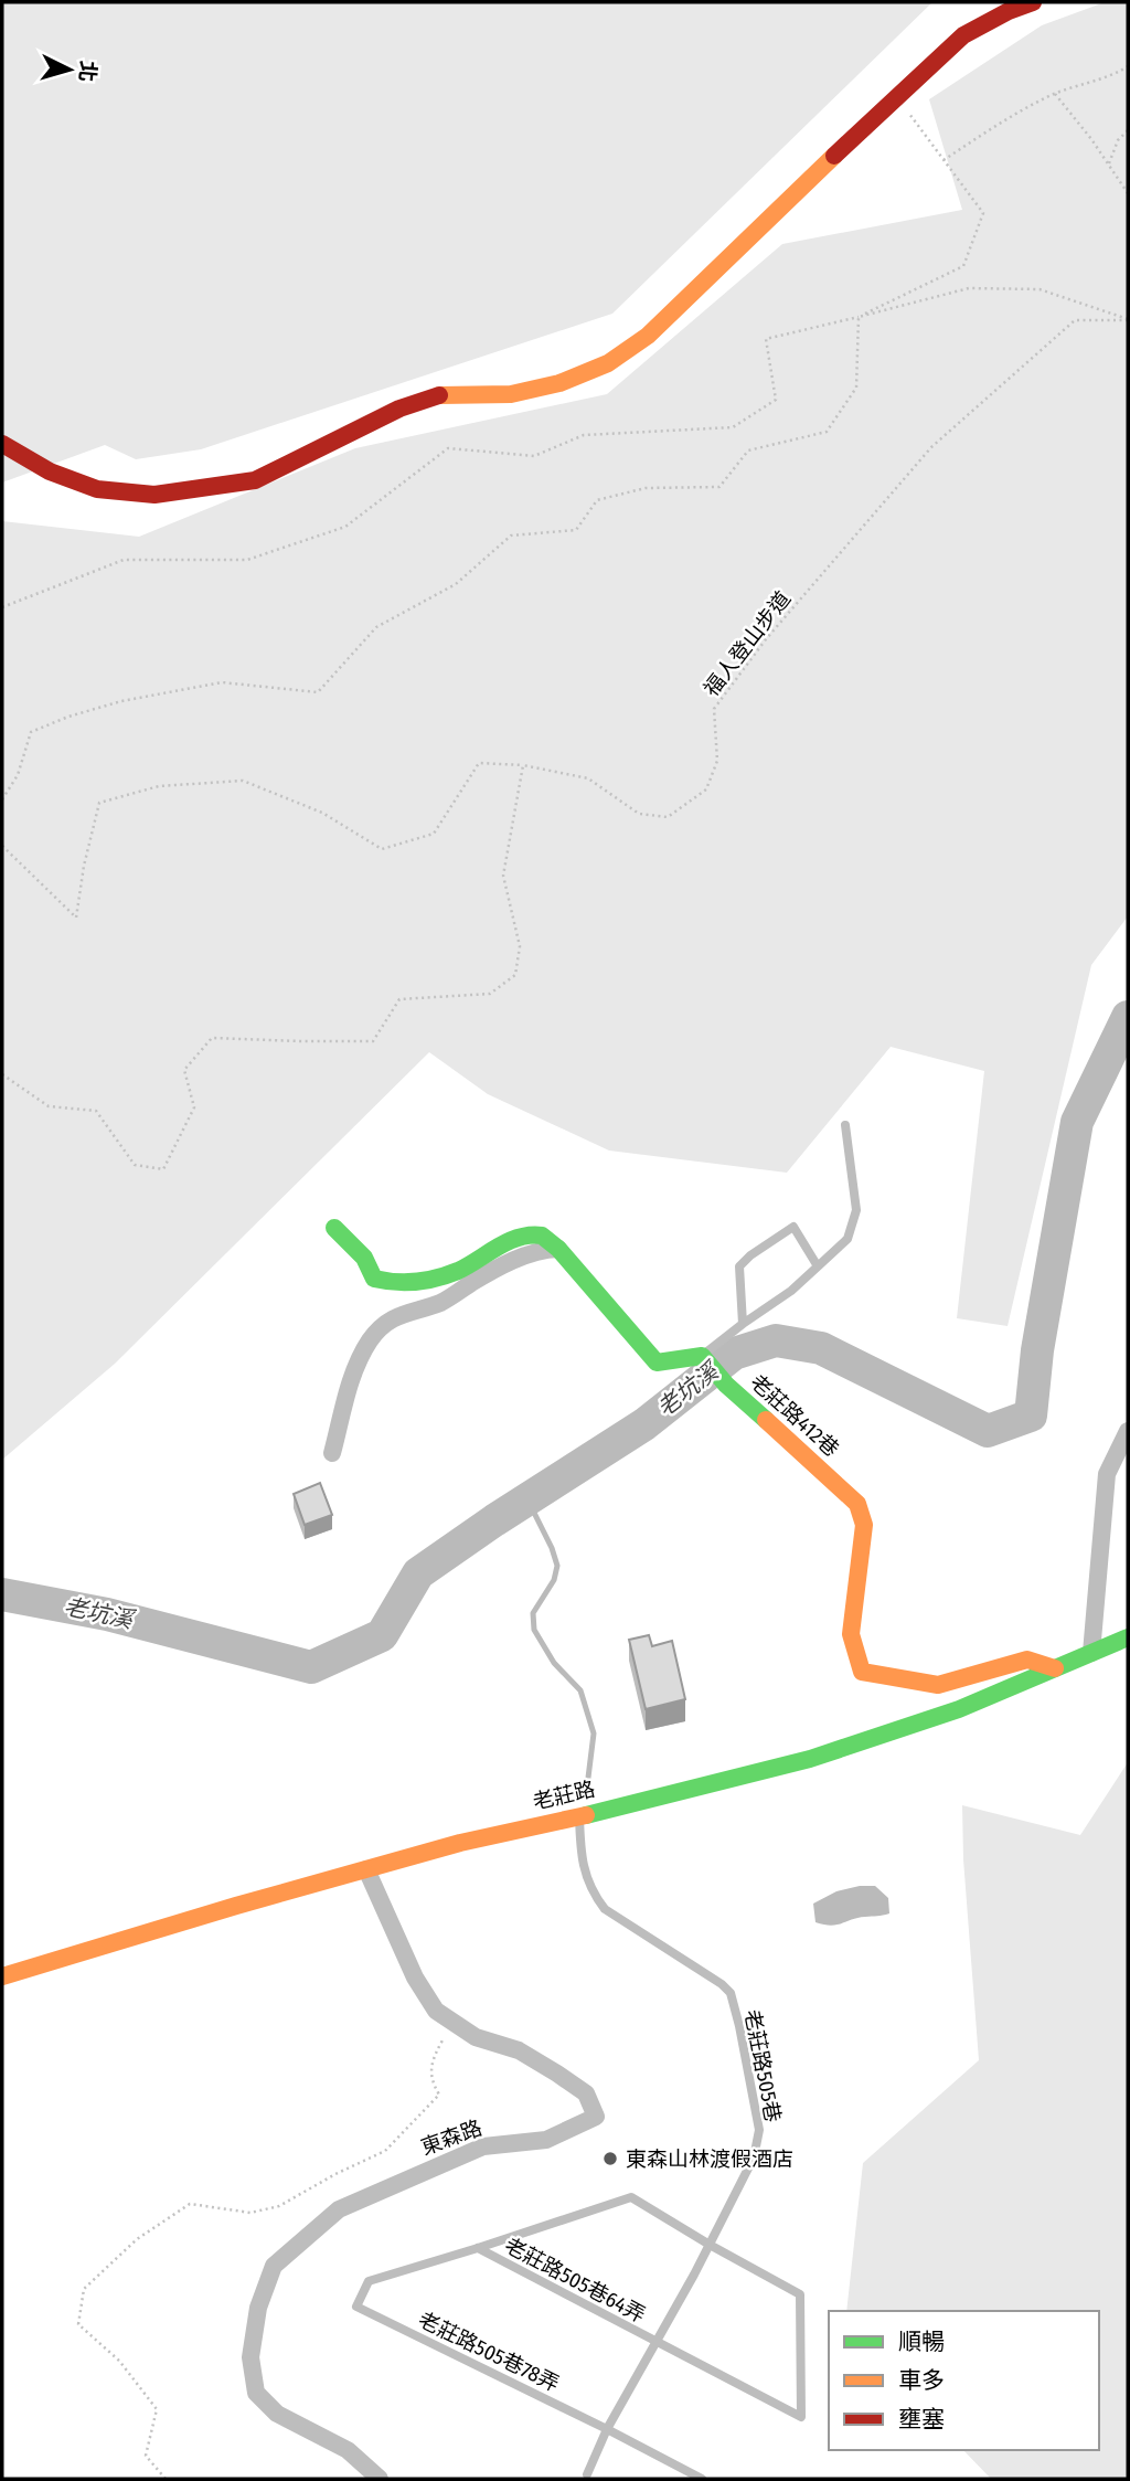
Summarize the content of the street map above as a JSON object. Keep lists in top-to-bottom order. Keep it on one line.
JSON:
{"streets":{"street":["老莊路412巷","老莊路","東森路"],"lane":["老莊路505巷","老莊路505巷64弄","老莊路505巷78弄"],"path":["福人登山步道"]},"crossings":[["老莊路412巷","老莊路"],["老莊路","老莊路505巷"],["老莊路","東森路"],["老莊路505巷","老莊路505巷64弄"],["老莊路505巷","老莊路505巷78弄"],["老莊路505巷64弄","老莊路505巷78弄"]],"water":["老坑溪"],"places":["東森山林渡假酒店"],"legend":["順暢","車多","壅塞"],"north":"right"}
